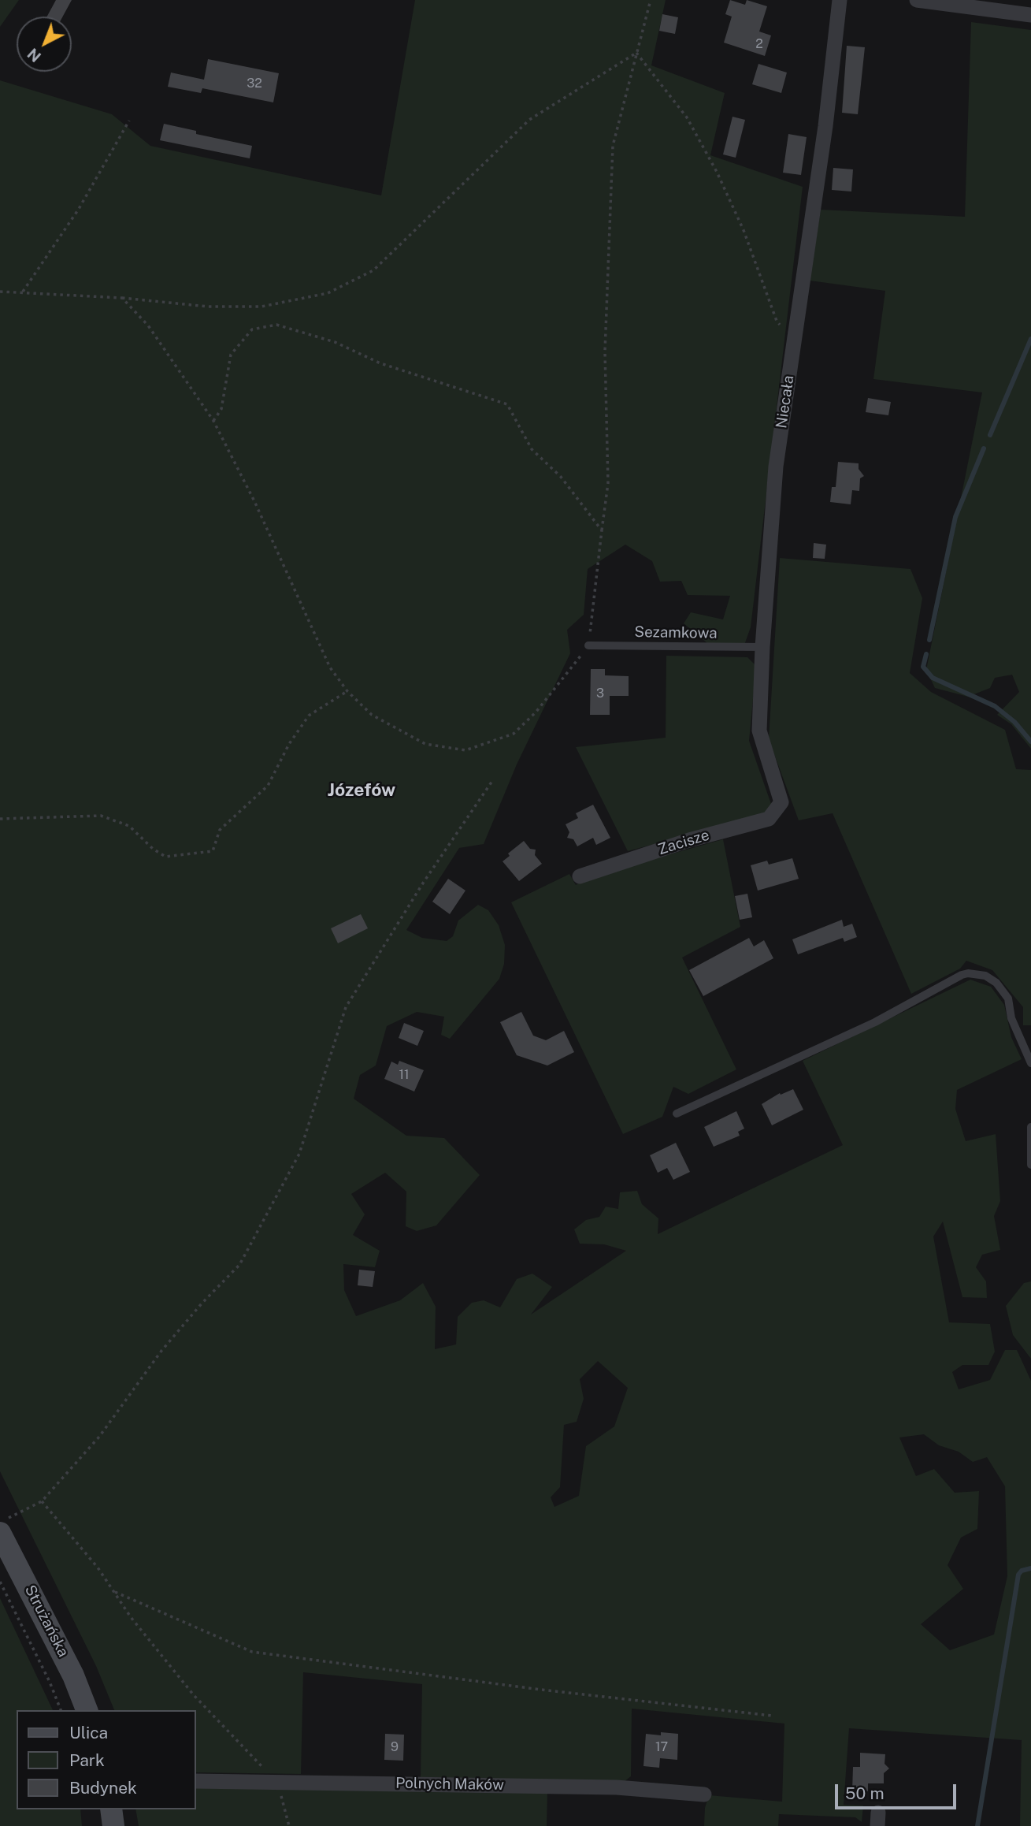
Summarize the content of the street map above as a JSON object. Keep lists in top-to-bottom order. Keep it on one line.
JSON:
{"streets":{"main road":["Strużańska"],"street":["Niecała","Zacisze","Polnych Maków"],"lane":["Sezamkowa"]},"crossings":[["Niecała","Sezamkowa"],["Niecała","Zacisze"]],"districts":["Józefów"],"house_numbers":["2","32","3","11","9","17"],"legend":["Ulica","Park","Budynek"],"scale_bar":"50 m","north":"bottom left"}
